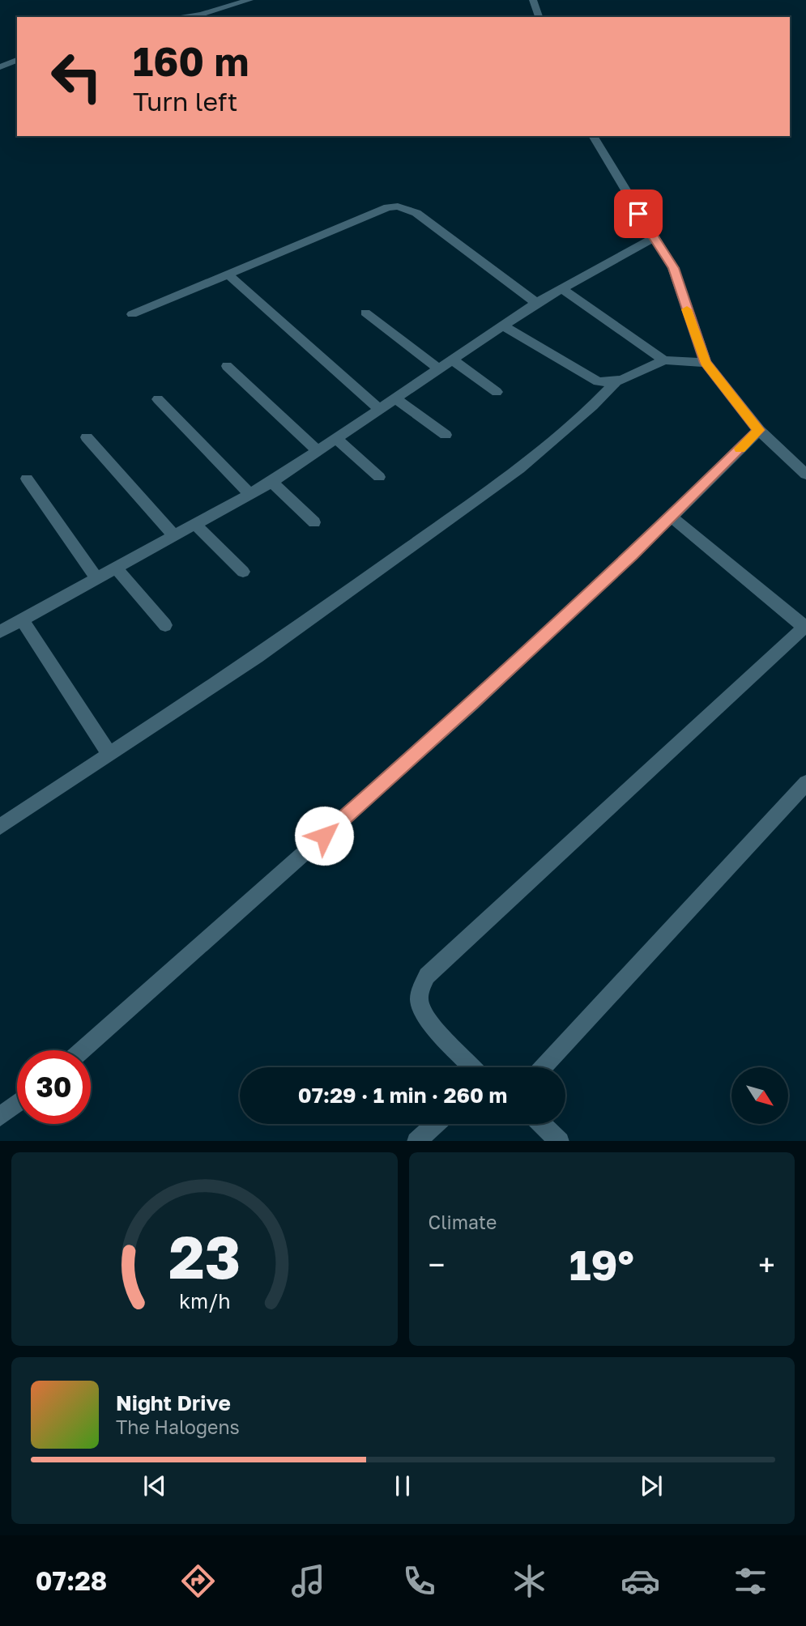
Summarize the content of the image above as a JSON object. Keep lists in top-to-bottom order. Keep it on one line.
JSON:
{"north":"bottom right","page":{"turn":["160 m","Turn left"],"limit":"30","trip":"07:29 · 1 min · 260 m","tile":"Climate","heat":["−","19°","+"],"song":["Night Drive","The Halogens"],"tabs":"07:28","gauge":["23","km/h"]}}
